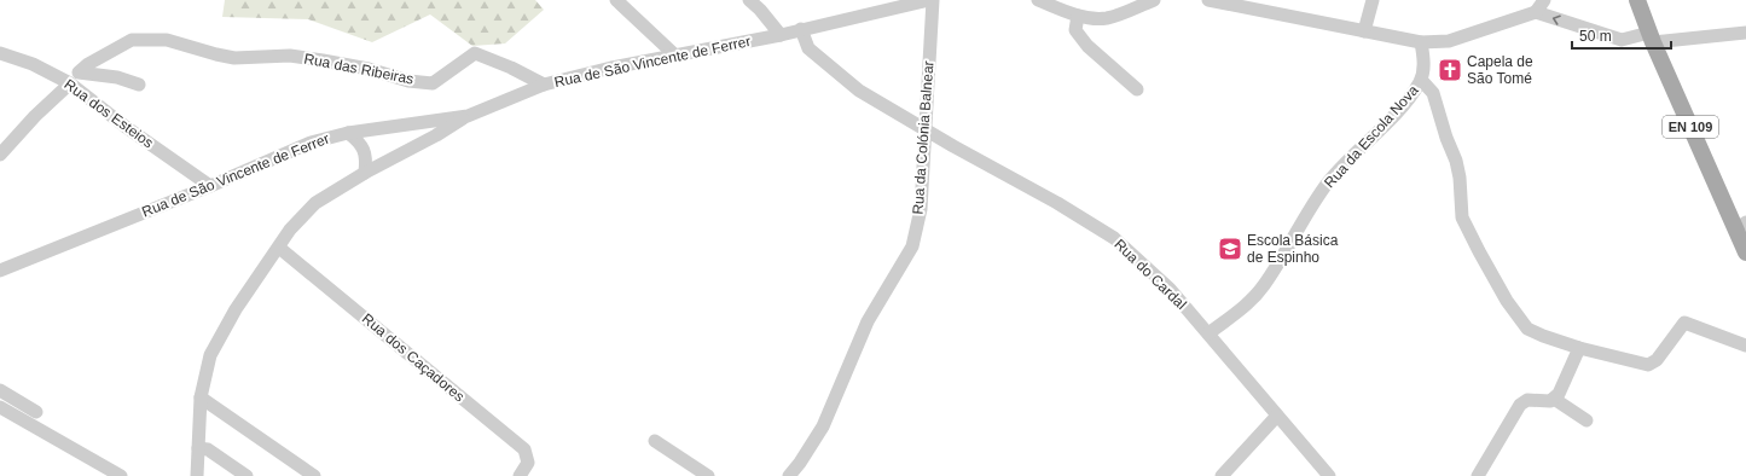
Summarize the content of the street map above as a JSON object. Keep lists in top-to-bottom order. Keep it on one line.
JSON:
{"streets":{"main road":["EN 109"],"street":["Rua de São Vincente de Ferrer","Rua das Ribeiras","Rua dos Esteios","Rua da Escola Nova","Rua da Colónia Balnear","Rua do Cardal","Rua dos Caçadores"]},"crossings":[["Rua de São Vincente de Ferrer","Rua das Ribeiras"],["Rua de São Vincente de Ferrer","Rua dos Esteios"],["Rua de São Vincente de Ferrer","Rua do Cardal"],["Rua da Escola Nova","Rua do Cardal"],["Rua da Colónia Balnear","Rua do Cardal"]],"places":{"church":["Capela de São Tomé"],"school or university":["Escola Básica de Espinho"]},"scale_bar":"50 m"}
